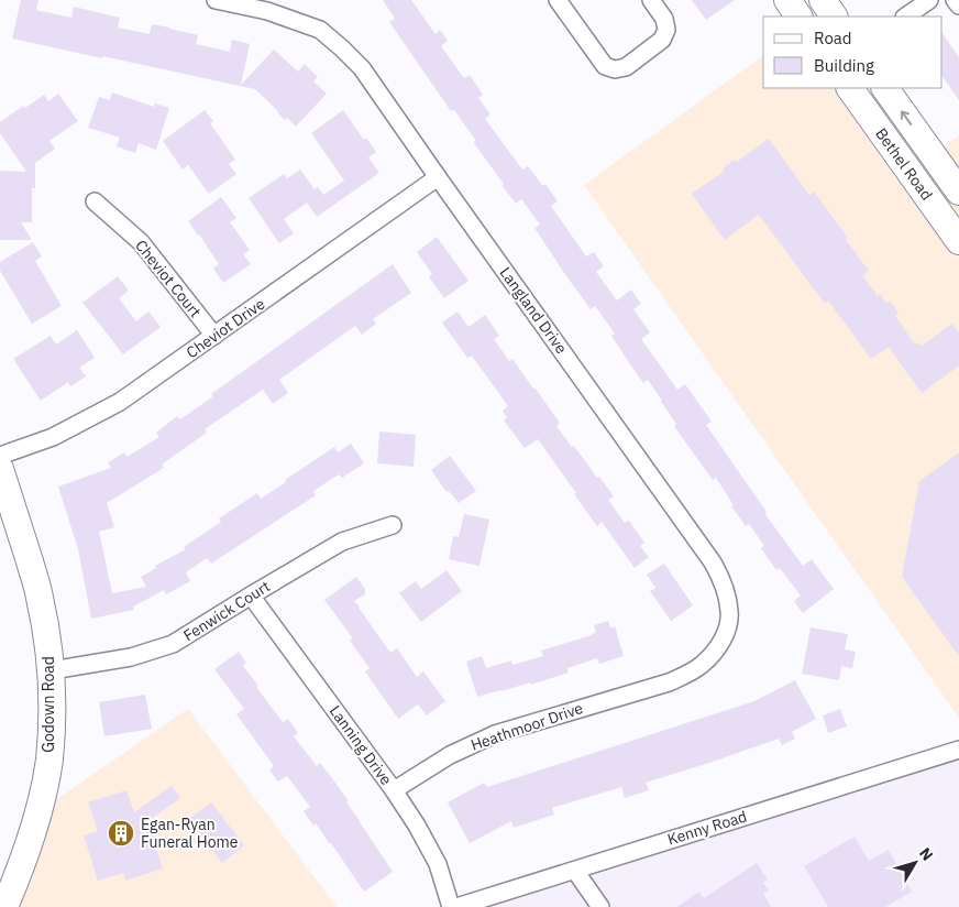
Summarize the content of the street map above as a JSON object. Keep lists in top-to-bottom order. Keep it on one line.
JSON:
{"streets":{"main road":["Bethel Road","Godown Road"],"street":["Cheviot Court","Langland Drive","Cheviot Drive","Fenwick Court","Heathmoor Drive","Lanning Drive","Kenny Road"]},"crossings":[["Cheviot Court","Cheviot Drive"],["Langland Drive","Cheviot Drive"],["Langland Drive","Heathmoor Drive"],["Fenwick Court","Godown Road"],["Fenwick Court","Lanning Drive"],["Heathmoor Drive","Lanning Drive"]],"places":{"building":["Egan-Ryan Funeral Home"]},"legend":["Road","Building"],"north":"top right"}
